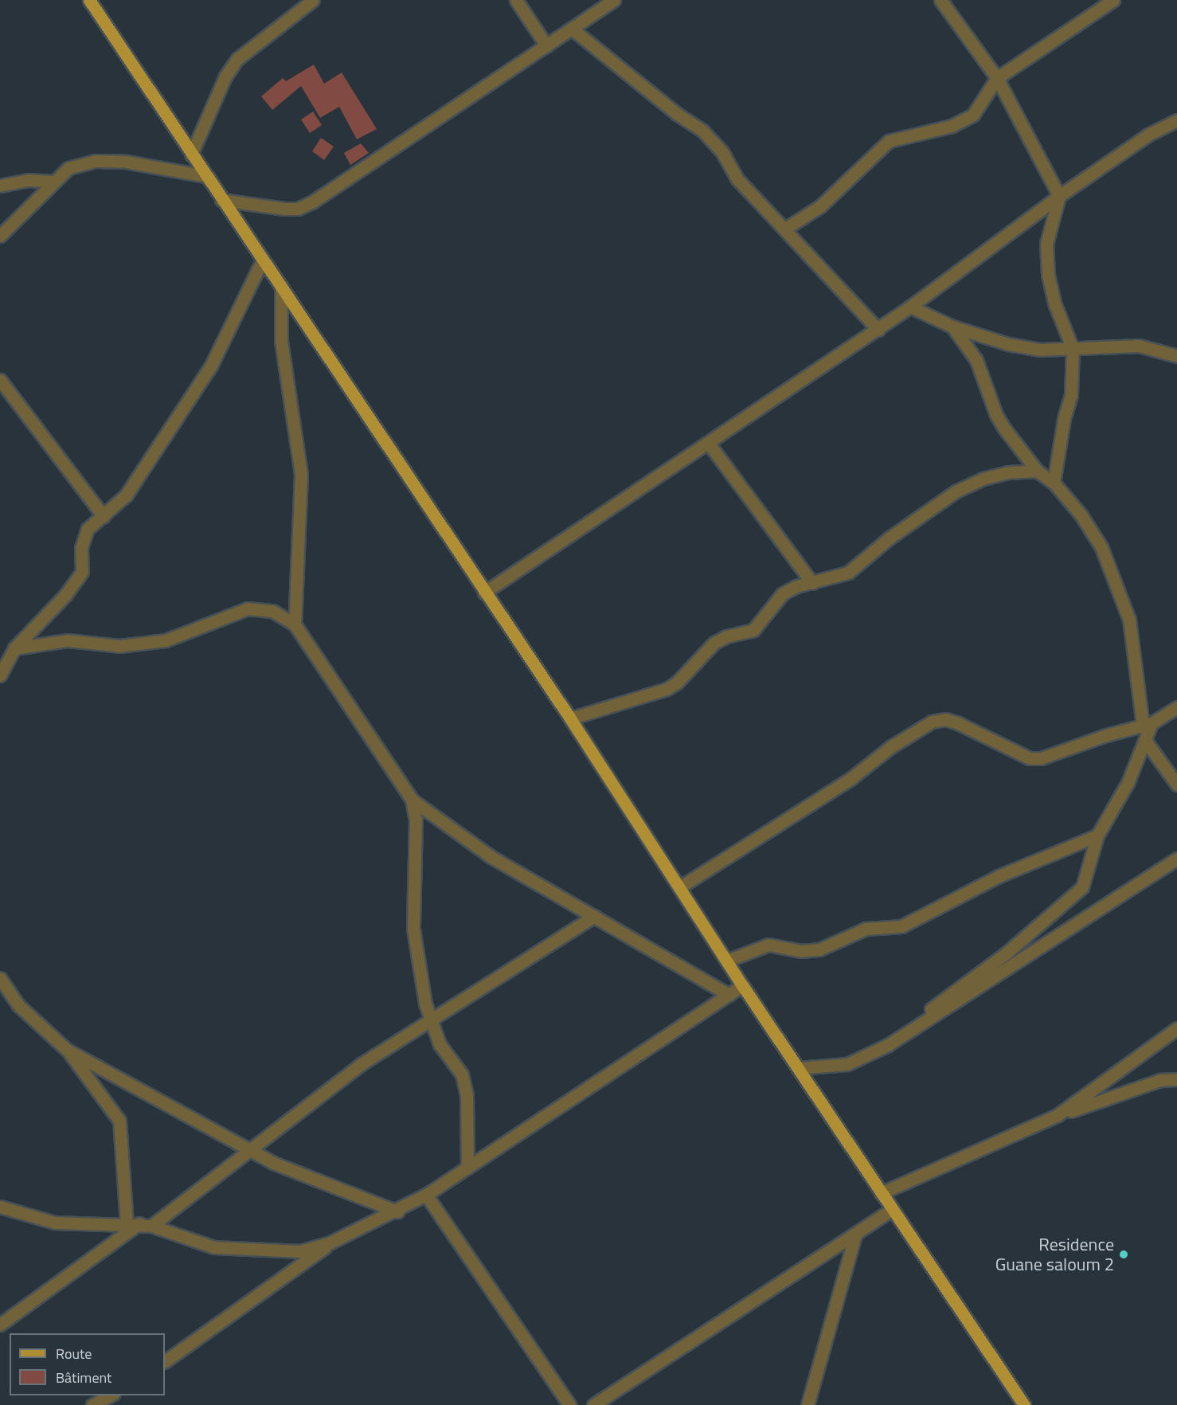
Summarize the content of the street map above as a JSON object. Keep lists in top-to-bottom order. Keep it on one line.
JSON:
{"places":["Residence Guane saloum 2"],"legend":["Route","Bâtiment"]}
